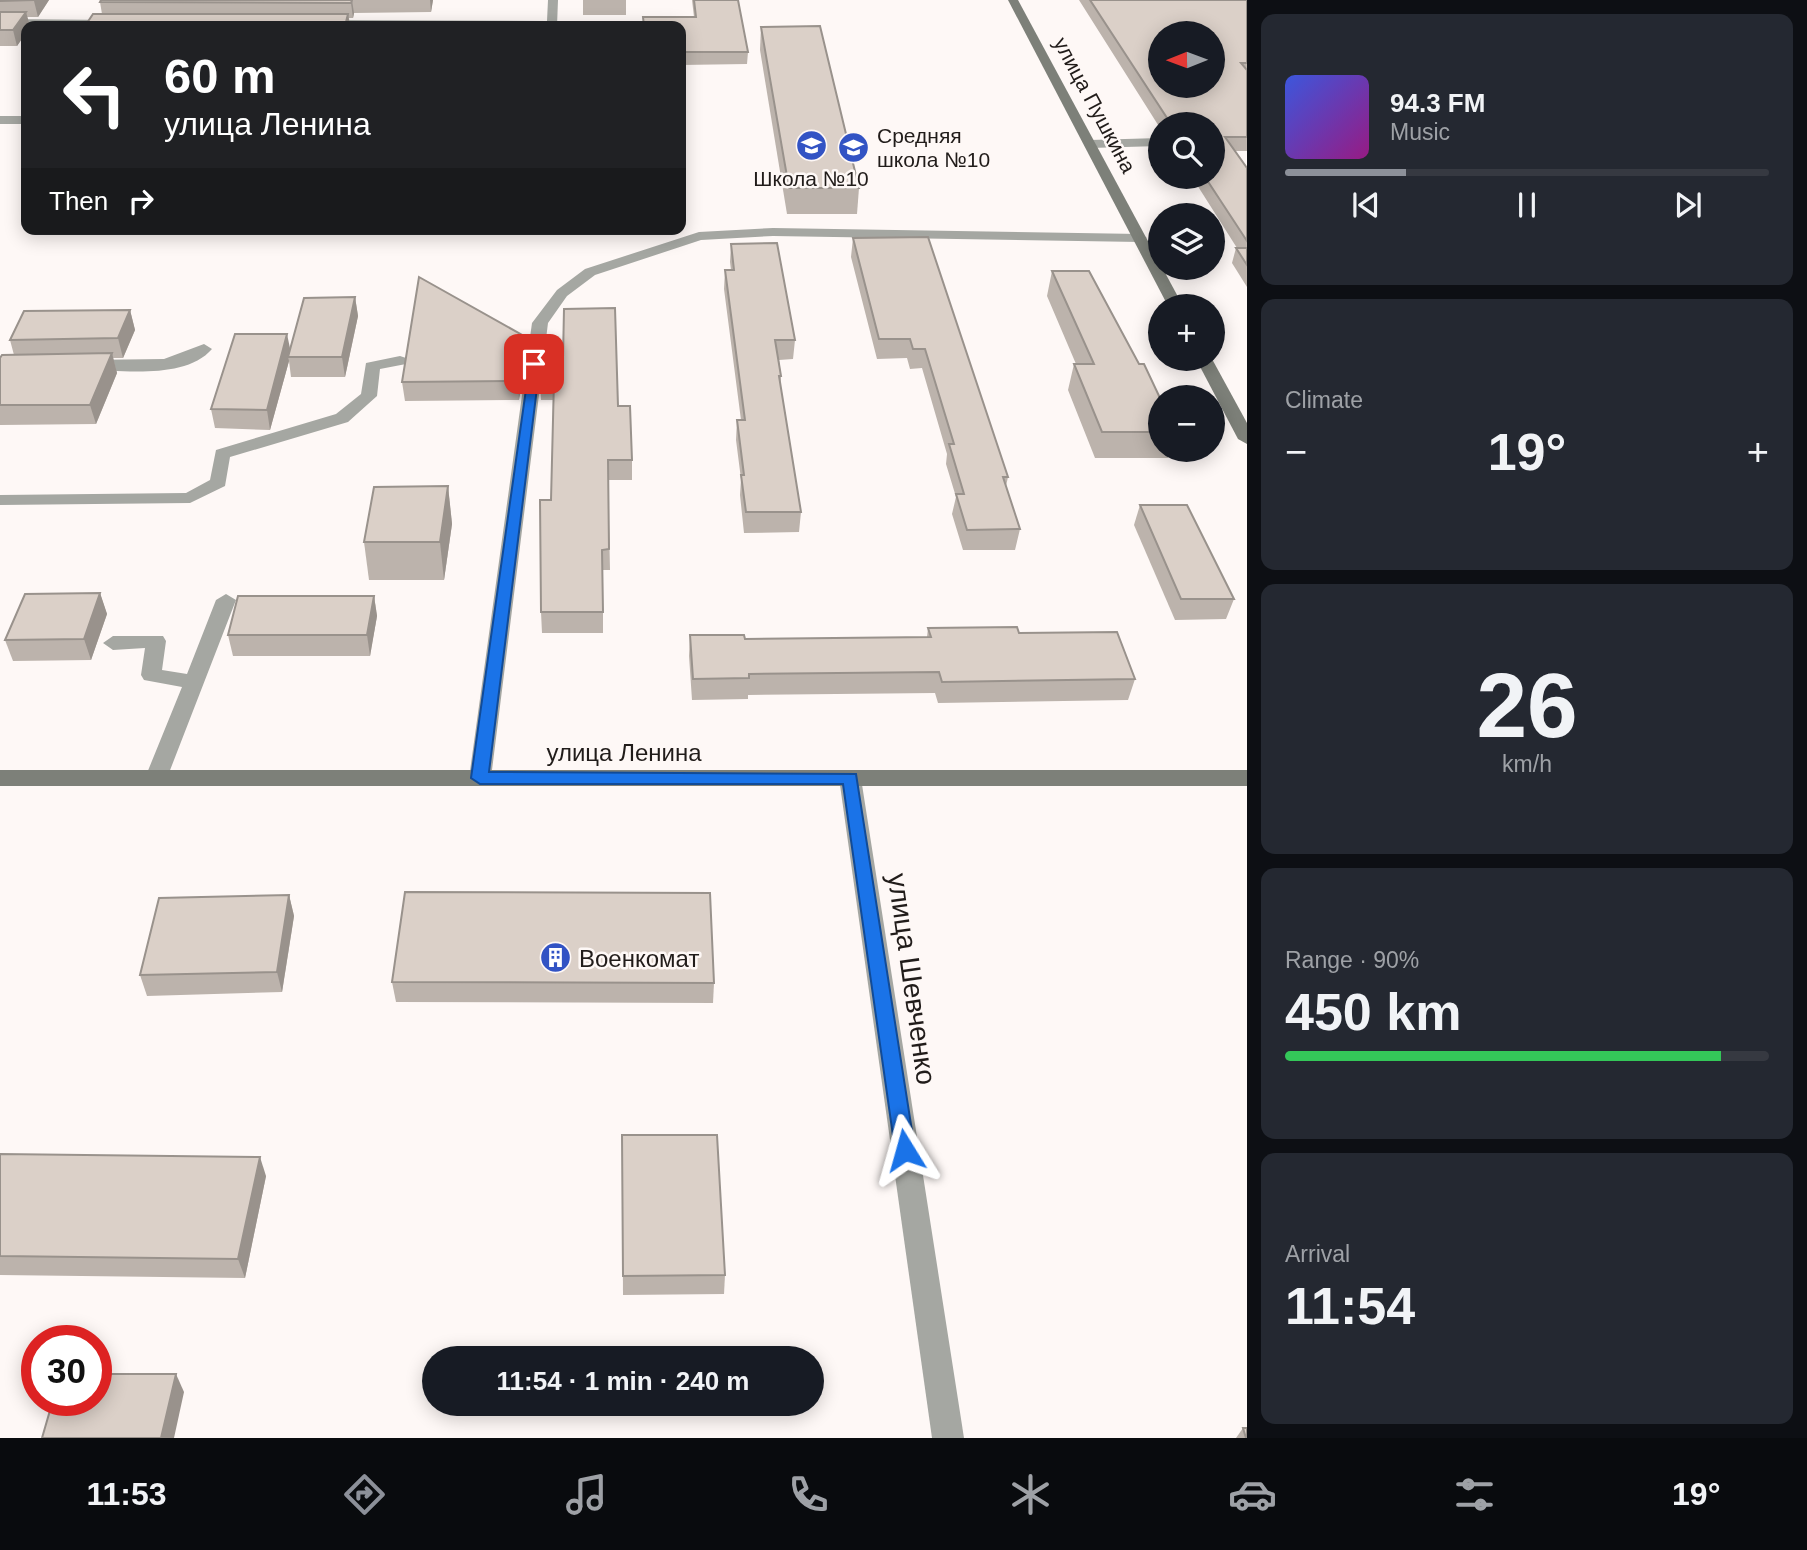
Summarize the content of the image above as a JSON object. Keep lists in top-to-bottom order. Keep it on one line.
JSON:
{"streets":{"street":["улица Пушкина","улица Ленина","улица Шевченко"]},"crossings":[["улица Ленина","улица Шевченко"]],"places":{"school or university":["Школа №10","Средняя школа №10"],"building":["Военкомат"]},"north":"left","page":{"map_buttons":["+","−"],"turn":["60 m","улица Ленина"],"song":["94.3 FM","Music"],"then":"Then","tile":["Climate",["26","km/h"],["Range · 90%","450 km"],["Arrival","11:54"]],"heat":["−","19°","+"],"limit":"30","trip":"11:54 · 1 min · 240 m","tabs":["11:53","19°"]}}
